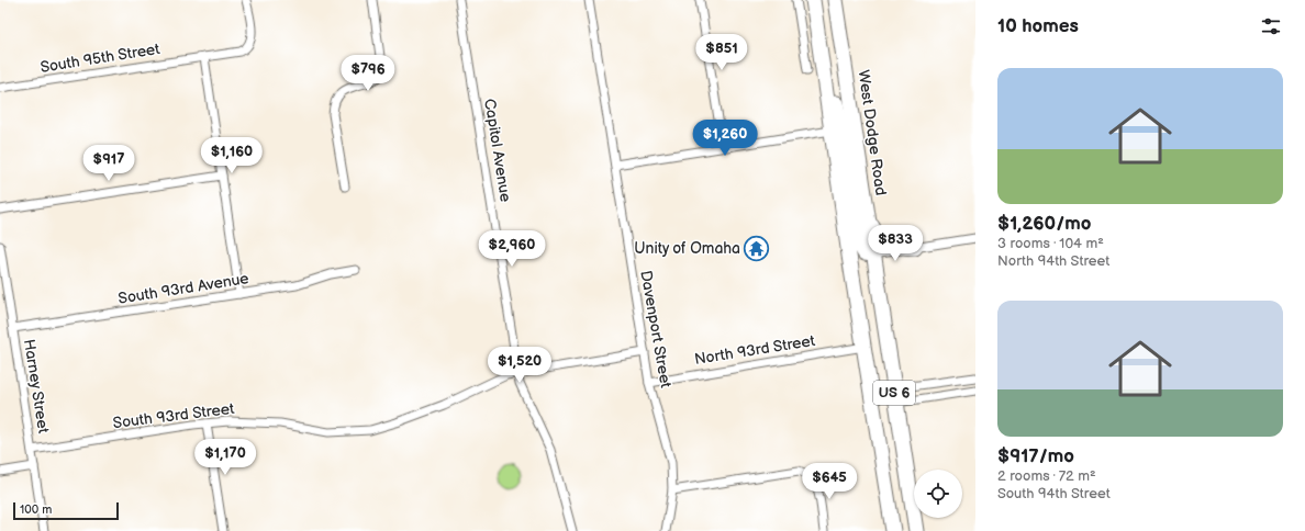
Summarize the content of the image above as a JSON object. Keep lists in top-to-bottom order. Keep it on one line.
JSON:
{"streets":{"highway":["West Dodge Road","US 6"],"street":["South 95th Street","Capitol Avenue","South 93rd Avenue","Davenport Street","North 93rd Street","Harney Street","South 93rd Street"]},"crossings":[["Capitol Avenue","South 93rd Street"],["South 93rd Avenue","Harney Street"],["Davenport Street","North 93rd Street"],["North 93rd Street","US 6"],["Harney Street","South 93rd Street"]],"places":{"temple":["Unity of Omaha"]},"scale_bar":"100 m","page":{"heading":"10 homes","price":["$851","$796","$1,260","$1,160","$917","$833","$2,960","$1,520","$1,170","$645"],"list":[{"name":"$1,260/mo","note":"3 rooms · 104 m² · North 94th Street"},{"name":"$917/mo","note":"2 rooms · 72 m² · South 94th Street"}],"scale":"100 m"}}
